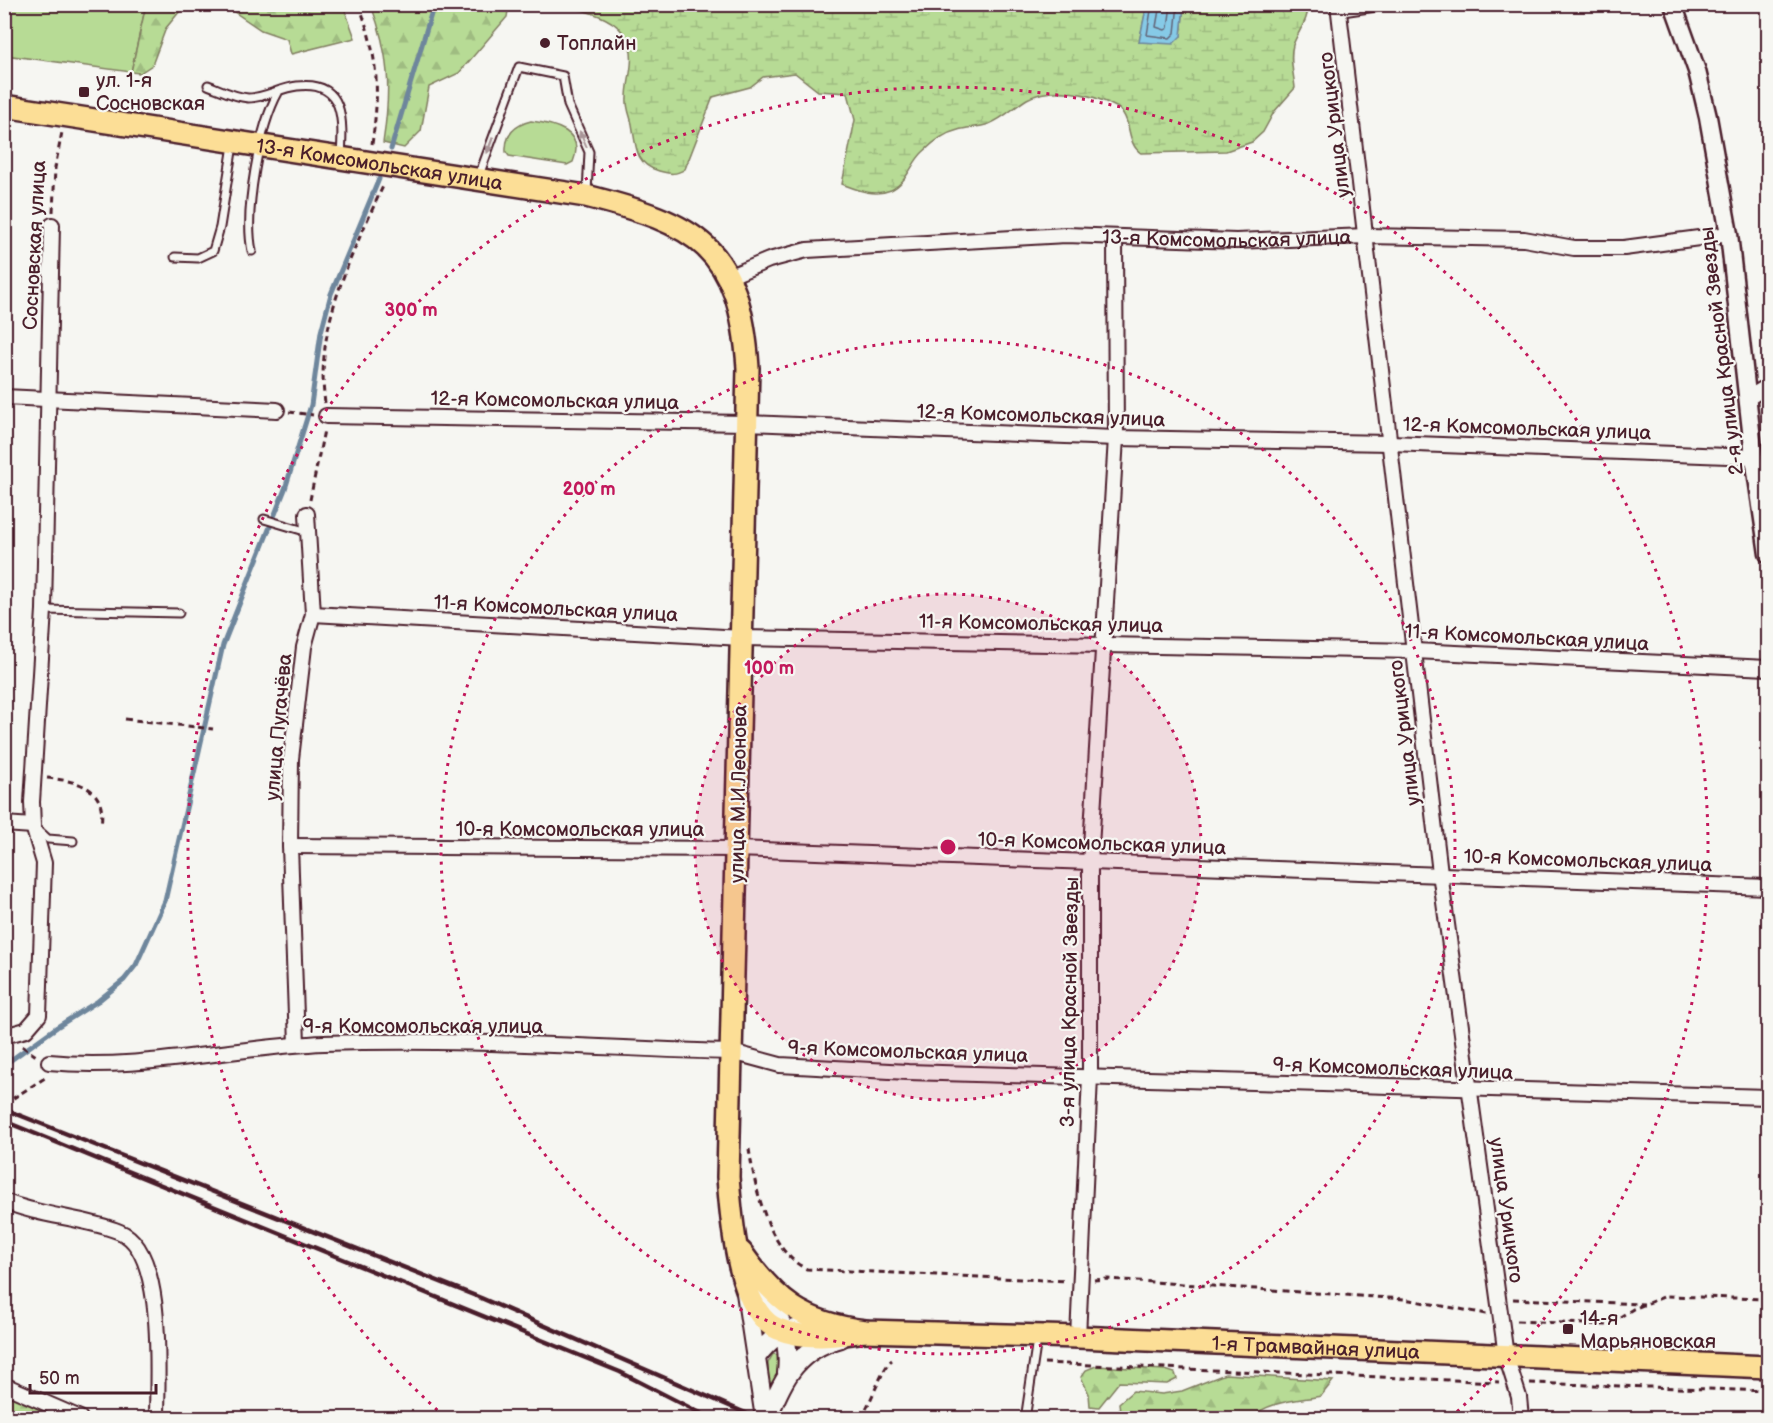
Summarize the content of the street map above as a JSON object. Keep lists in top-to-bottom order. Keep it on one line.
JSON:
{"streets":{"main road":["13-я Комсомольская улица","улица М.И.Леонова","1-я Трамвайная улица"],"street":["улица Урицкого","Сосновская улица","2-я улица Красной Звезды","12-я Комсомольская улица","11-я Комсомольская улица","улица Пугачёва","10-я Комсомольская улица","3-я улица Красной Звезды","9-я Комсомольская улица"]},"crossings":[["улица Урицкого","13-я Комсомольская улица"],["улица Урицкого","12-я Комсомольская улица"],["улица Урицкого","11-я Комсомольская улица"],["улица Урицкого","10-я Комсомольская улица"],["улица Урицкого","9-я Комсомольская улица"],["улица Урицкого","1-я Трамвайная улица"],["13-я Комсомольская улица","Сосновская улица"],["13-я Комсомольская улица","2-я улица Красной Звезды"],["13-я Комсомольская улица","улица М.И.Леонова"],["13-я Комсомольская улица","3-я улица Красной Звезды"],["2-я улица Красной Звезды","12-я Комсомольская улица"],["12-я Комсомольская улица","улица М.И.Леонова"],["12-я Комсомольская улица","3-я улица Красной Звезды"],["11-я Комсомольская улица","улица Пугачёва"],["11-я Комсомольская улица","улица М.И.Леонова"],["11-я Комсомольская улица","3-я улица Красной Звезды"],["улица Пугачёва","10-я Комсомольская улица"],["улица Пугачёва","9-я Комсомольская улица"],["улица М.И.Леонова","10-я Комсомольская улица"],["улица М.И.Леонова","9-я Комсомольская улица"],["10-я Комсомольская улица","3-я улица Красной Звезды"],["3-я улица Красной Звезды","9-я Комсомольская улица"],["3-я улица Красной Звезды","1-я Трамвайная улица"]],"places":{"other":["Топлайн"],"transit":["ул. 1-я Сосновская","14-я Марьяновская"]},"scale_bar":"50 m","rings":["300 m","200 m","100 m"]}
